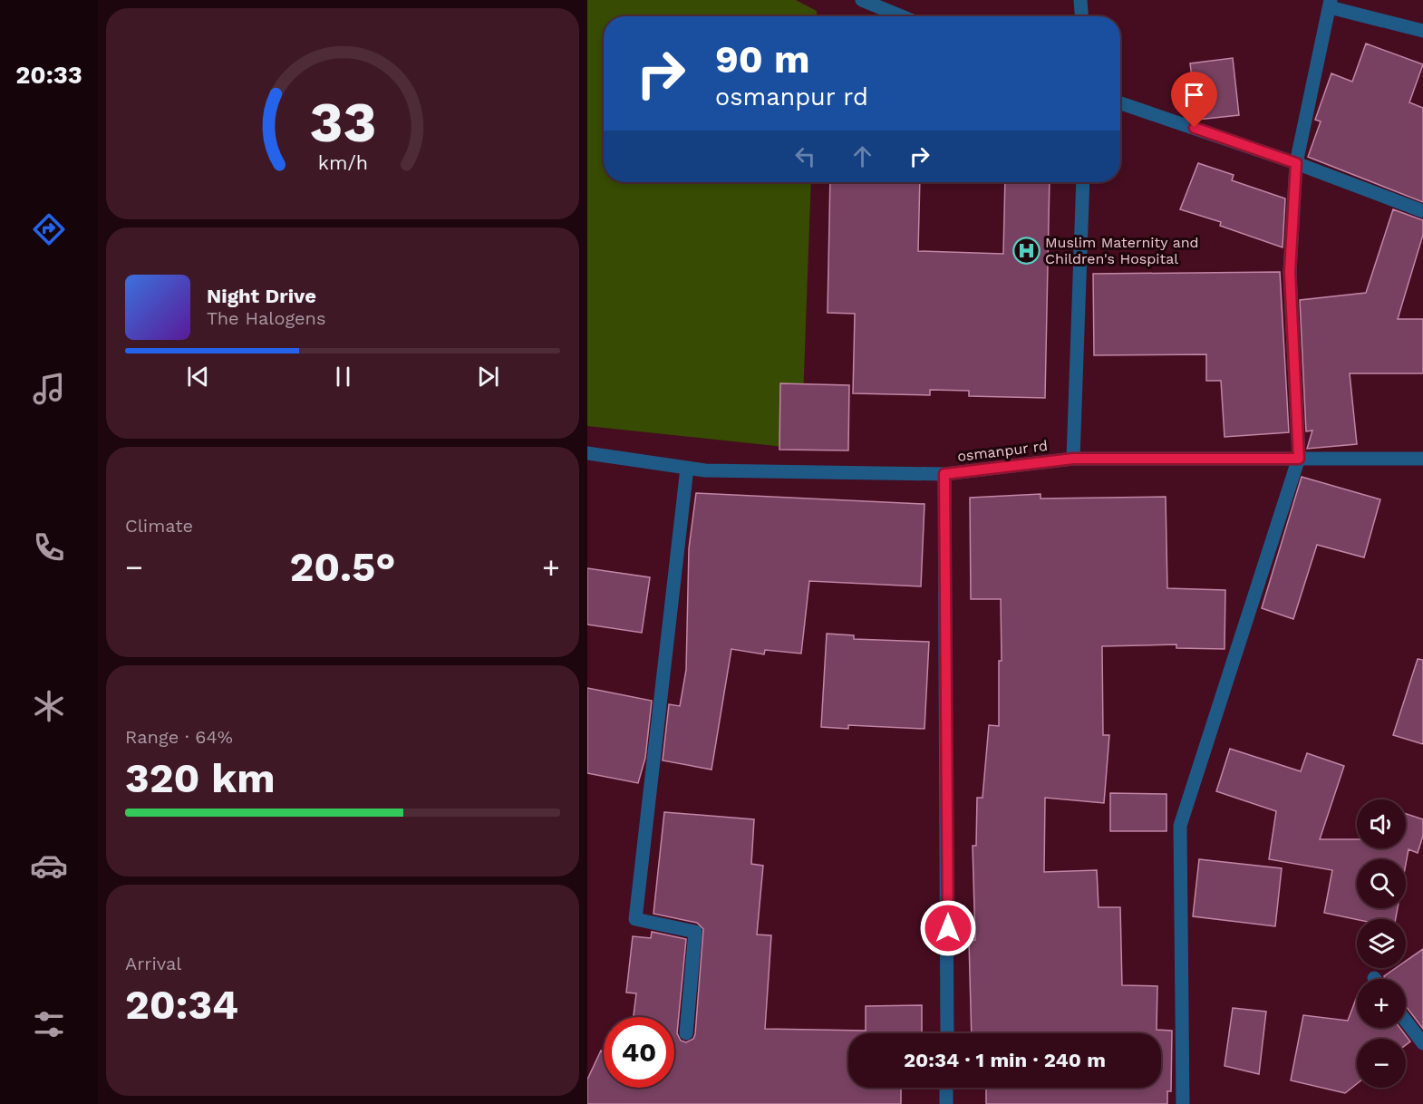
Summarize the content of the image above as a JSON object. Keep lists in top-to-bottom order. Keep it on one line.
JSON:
{"streets":{"street":["osmanpur rd"]},"places":{"hospital":["Muslim Maternity and Children's Hospital"]},"page":{"tabs":"20:33","turn":["90 m","osmanpur rd"],"song":["Night Drive","The Halogens"],"tile":["Climate",["Range · 64%","320 km"],["Arrival","20:34"]],"heat":["−","20.5°","+"],"map_buttons":["+","−"],"limit":"40","trip":"20:34 · 1 min · 240 m","gauge":["33","km/h"]}}
